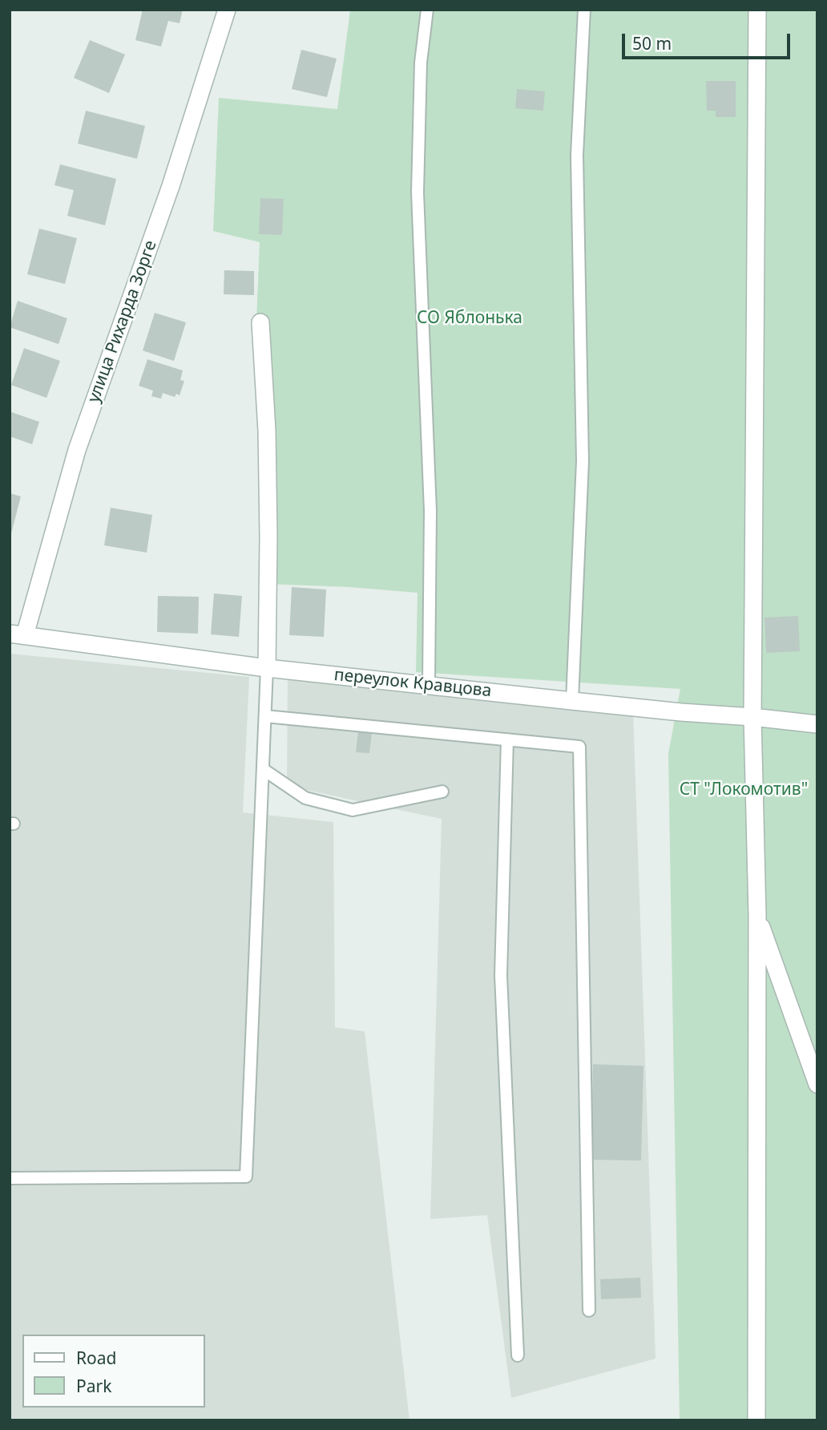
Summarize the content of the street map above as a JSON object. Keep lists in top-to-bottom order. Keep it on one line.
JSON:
{"streets":{"street":["улица Рихарда Зорге","переулок Кравцова"]},"crossings":[["улица Рихарда Зорге","переулок Кравцова"]],"parks":["СО Яблонька","СТ \"Локомотив\""],"legend":["Road","Park"],"scale_bar":"50 m"}
